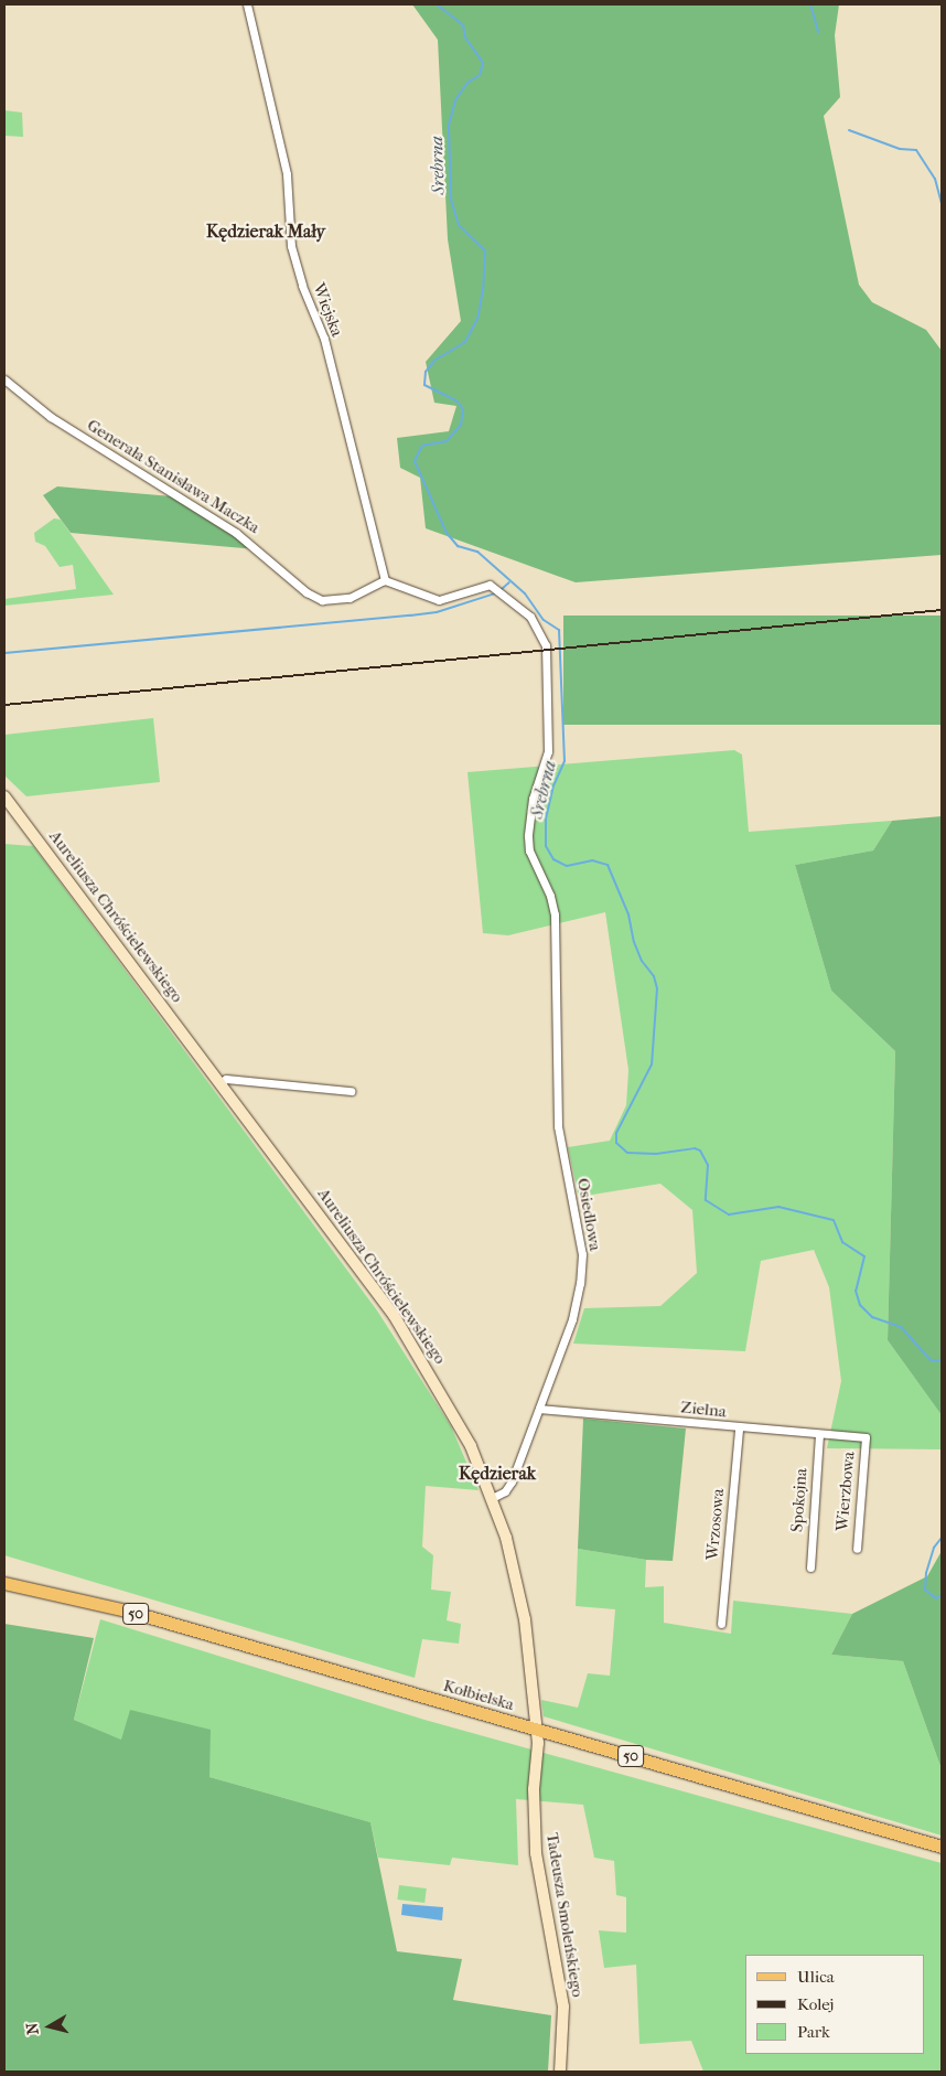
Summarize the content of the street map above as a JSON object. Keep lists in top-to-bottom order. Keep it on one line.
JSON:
{"streets":{"main road":["50","Kołbielska"],"street":["Wiejska","Generała Stanisława Maczka","Aureliusza Chróścielewskiego","Osiedlowa","Zielna","Wierzbowa","Spokojna","Wrzosowa","Tadeusza Smoleńskiego"]},"crossings":[["Wiejska","Generała Stanisława Maczka"],["Wiejska","Osiedlowa"],["Generała Stanisława Maczka","Osiedlowa"],["Aureliusza Chróścielewskiego","Osiedlowa"],["Aureliusza Chróścielewskiego","Kołbielska"],["Aureliusza Chróścielewskiego","Tadeusza Smoleńskiego"],["Osiedlowa","Zielna"],["Zielna","Wierzbowa"],["Zielna","Spokojna"],["Zielna","Wrzosowa"],["Kołbielska","Tadeusza Smoleńskiego"]],"districts":["Kędzierak Mały","Kędzierak"],"water":["Srebrna"],"legend":["Ulica","Kolej","Park"],"north":"left"}
